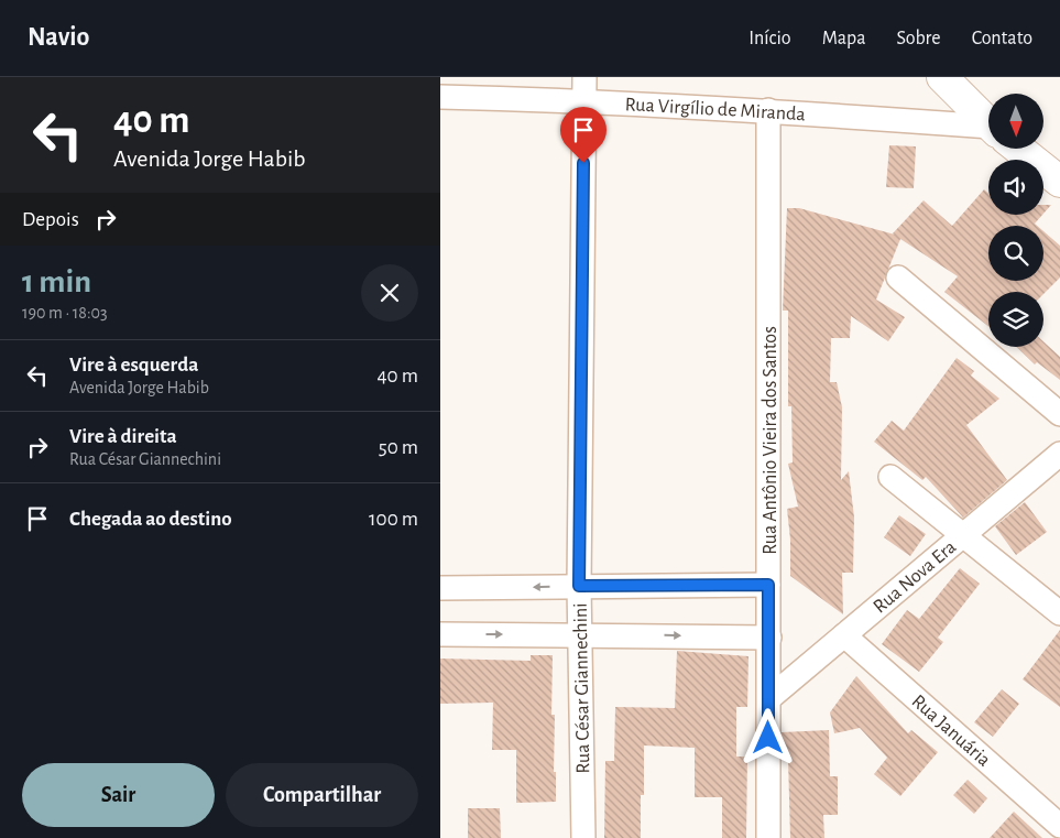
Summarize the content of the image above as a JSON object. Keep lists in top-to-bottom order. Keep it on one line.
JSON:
{"streets":{"street":["Rua Virgílio de Miranda","Rua Antônio Vieira dos Santos","Rua Nova Era","Rua César Giannechini","Rua Januária"]},"crossings":[["Rua Virgílio de Miranda","Rua Antônio Vieira dos Santos"],["Rua Virgílio de Miranda","Rua César Giannechini"],["Rua Antônio Vieira dos Santos","Rua Nova Era"],["Rua Nova Era","Rua Januária"]],"north":"bottom","page":{"header":"Navio","nav":["Início","Mapa","Sobre","Contato"],"turn":["40 m","Avenida Jorge Habib"],"then":"Depois","heading":["1 min","190 m · 18:03"],"list":[{"name":"Vire à esquerda","note":"Avenida Jorge Habib","value":"40 m"},{"name":"Vire à direita","note":"Rua César Giannechini","value":"50 m"},{"name":"Chegada ao destino","value":"100 m"}],"buttons":["Sair","Compartilhar"]}}
